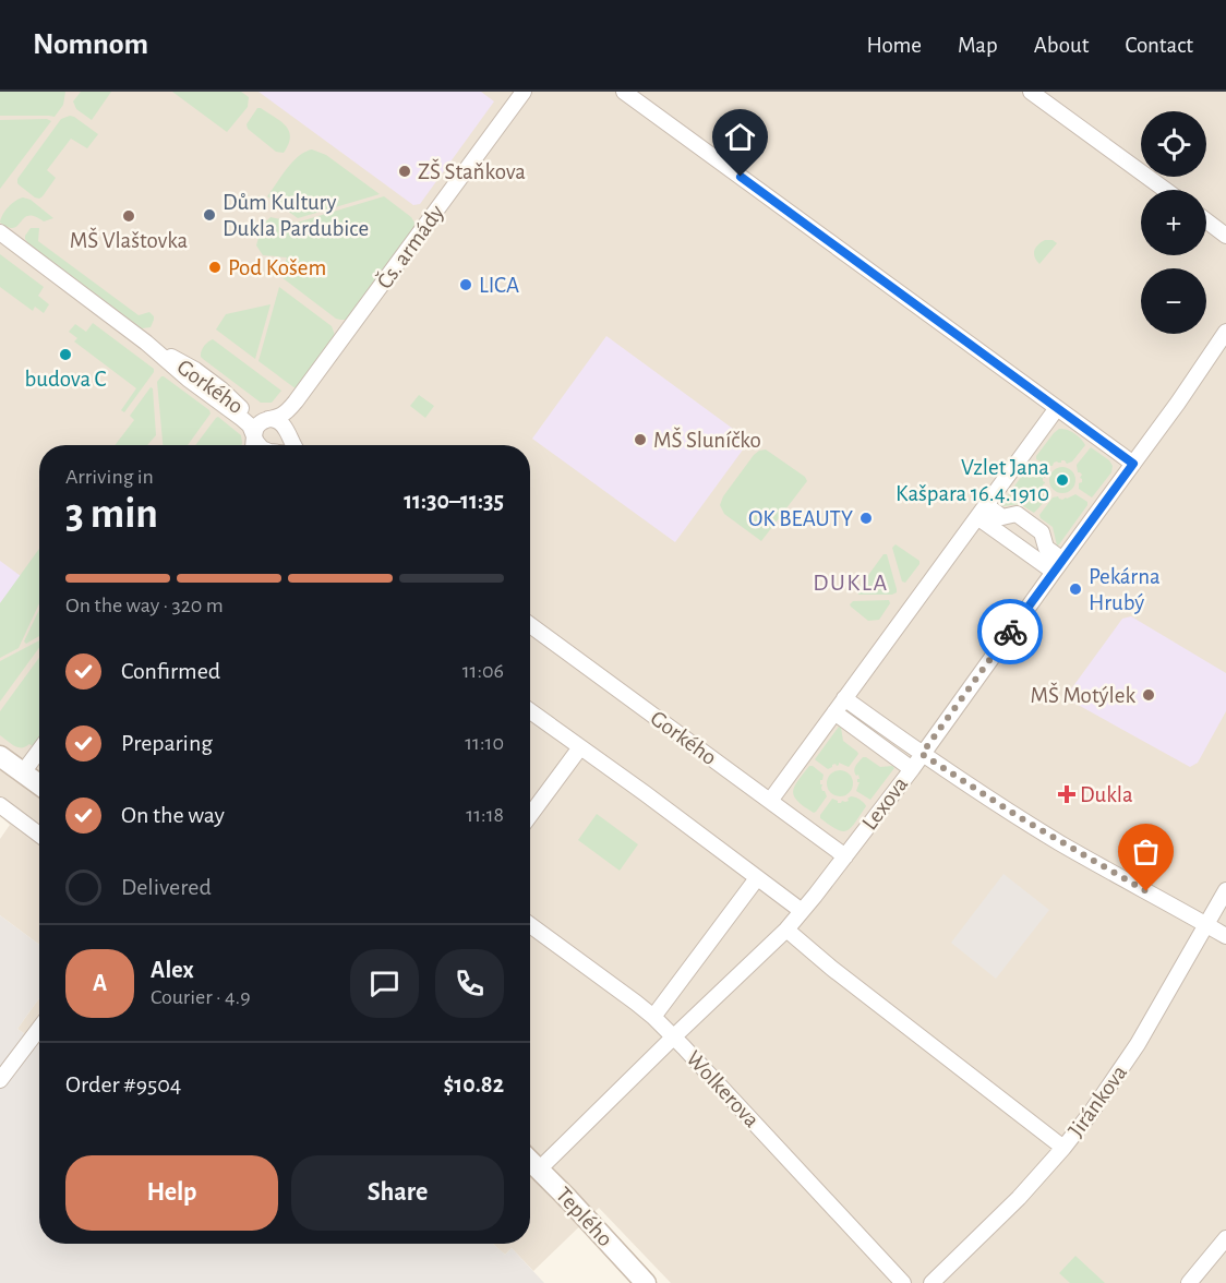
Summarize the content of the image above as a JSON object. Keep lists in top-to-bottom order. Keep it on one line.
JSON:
{"streets":{"main road":["Teplého"],"street":["Čs. armády","Gorkého","Lexova","Wolkerova","Jiránkova"]},"crossings":[["Čs. armády","Gorkého"],["Gorkého","Lexova"],["Lexova","Wolkerova"],["Lexova","Teplého"]],"districts":["DUKLA"],"places":{"other":["ZŠ Staňkova","Dům Kultury Dukla Pardubice","MŠ Vlaštovka","Pod Košem","LICA","budova C","MŠ Sluníčko","Vzlet Jana Kašpara 16.4.1910","OK BEAUTY","Pekárna Hrubý","MŠ Motýlek"],"health":["Dukla"]},"page":{"header":"Nomnom","nav":["Home","Map","About","Contact"],"map_buttons":["+","−"],"heading":["3 min","Arriving in","11:30–11:35"],"panel":["Alex","Courier · 4.9","Order #9504","$10.82"],"bar":"On the way · 320 m","list":[["Confirmed","11:06"],["Preparing","11:10"],["On the way","11:18"],"Delivered"],"round":"A","buttons":["Help","Share"]}}
